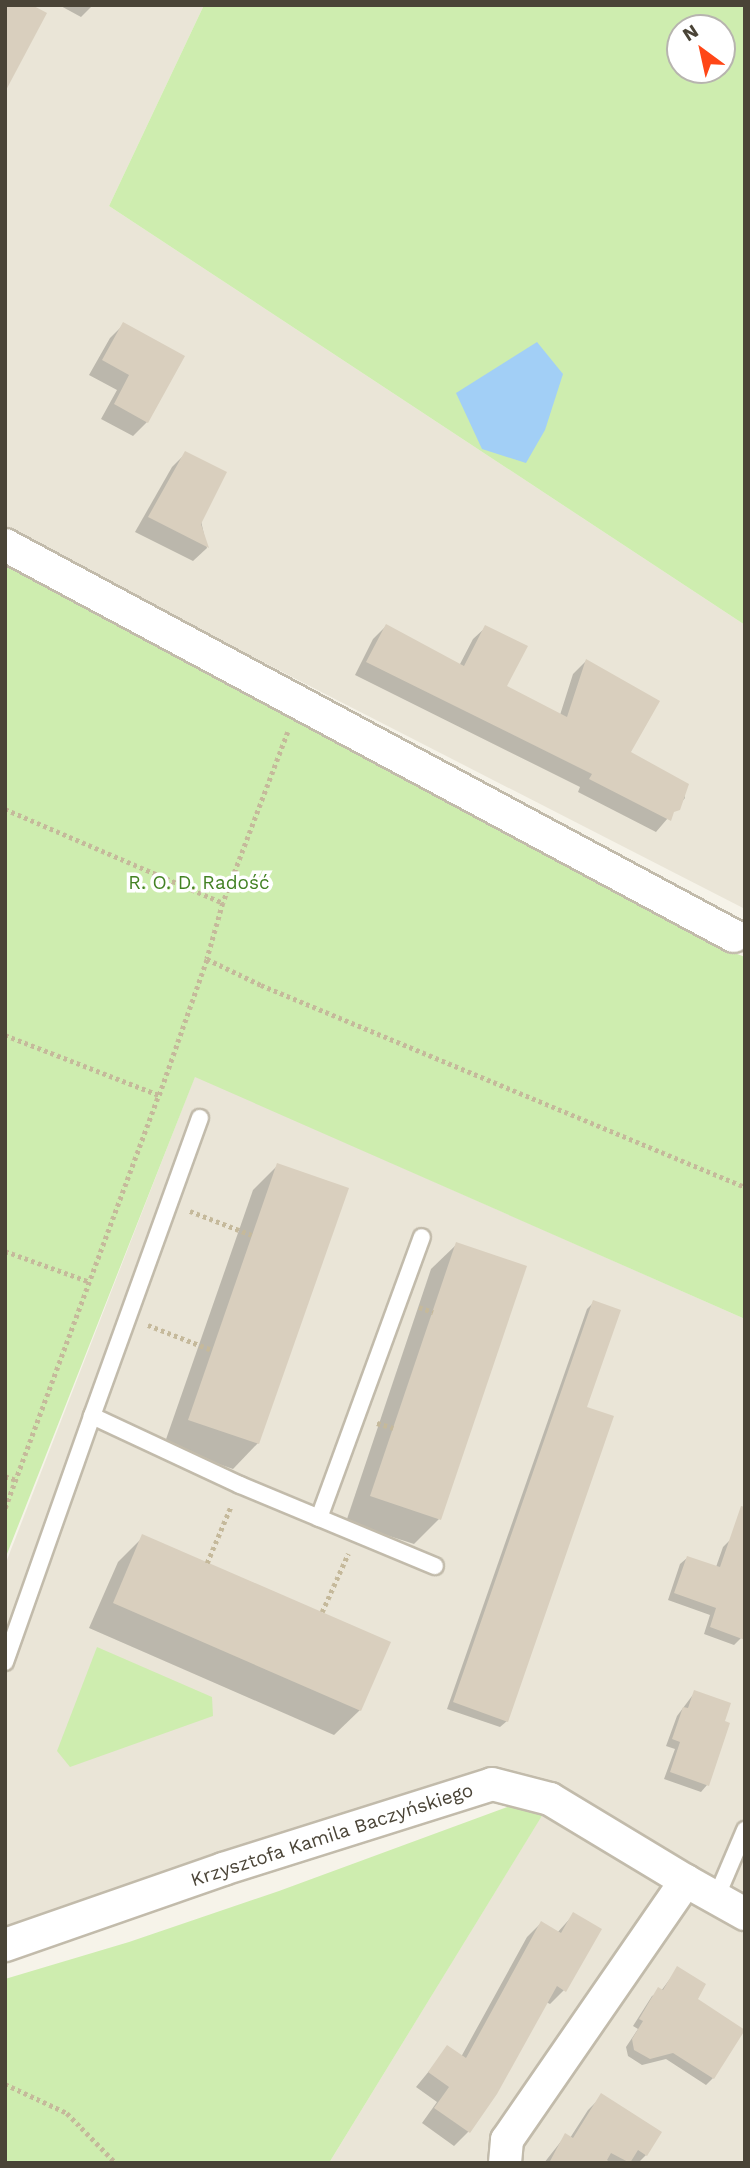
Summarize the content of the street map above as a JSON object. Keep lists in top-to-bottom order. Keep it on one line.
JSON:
{"streets":{"street":["Krzysztofa Kamila Baczyńskiego"]},"parks":["R. O. D. Radość"],"north":"top left"}
